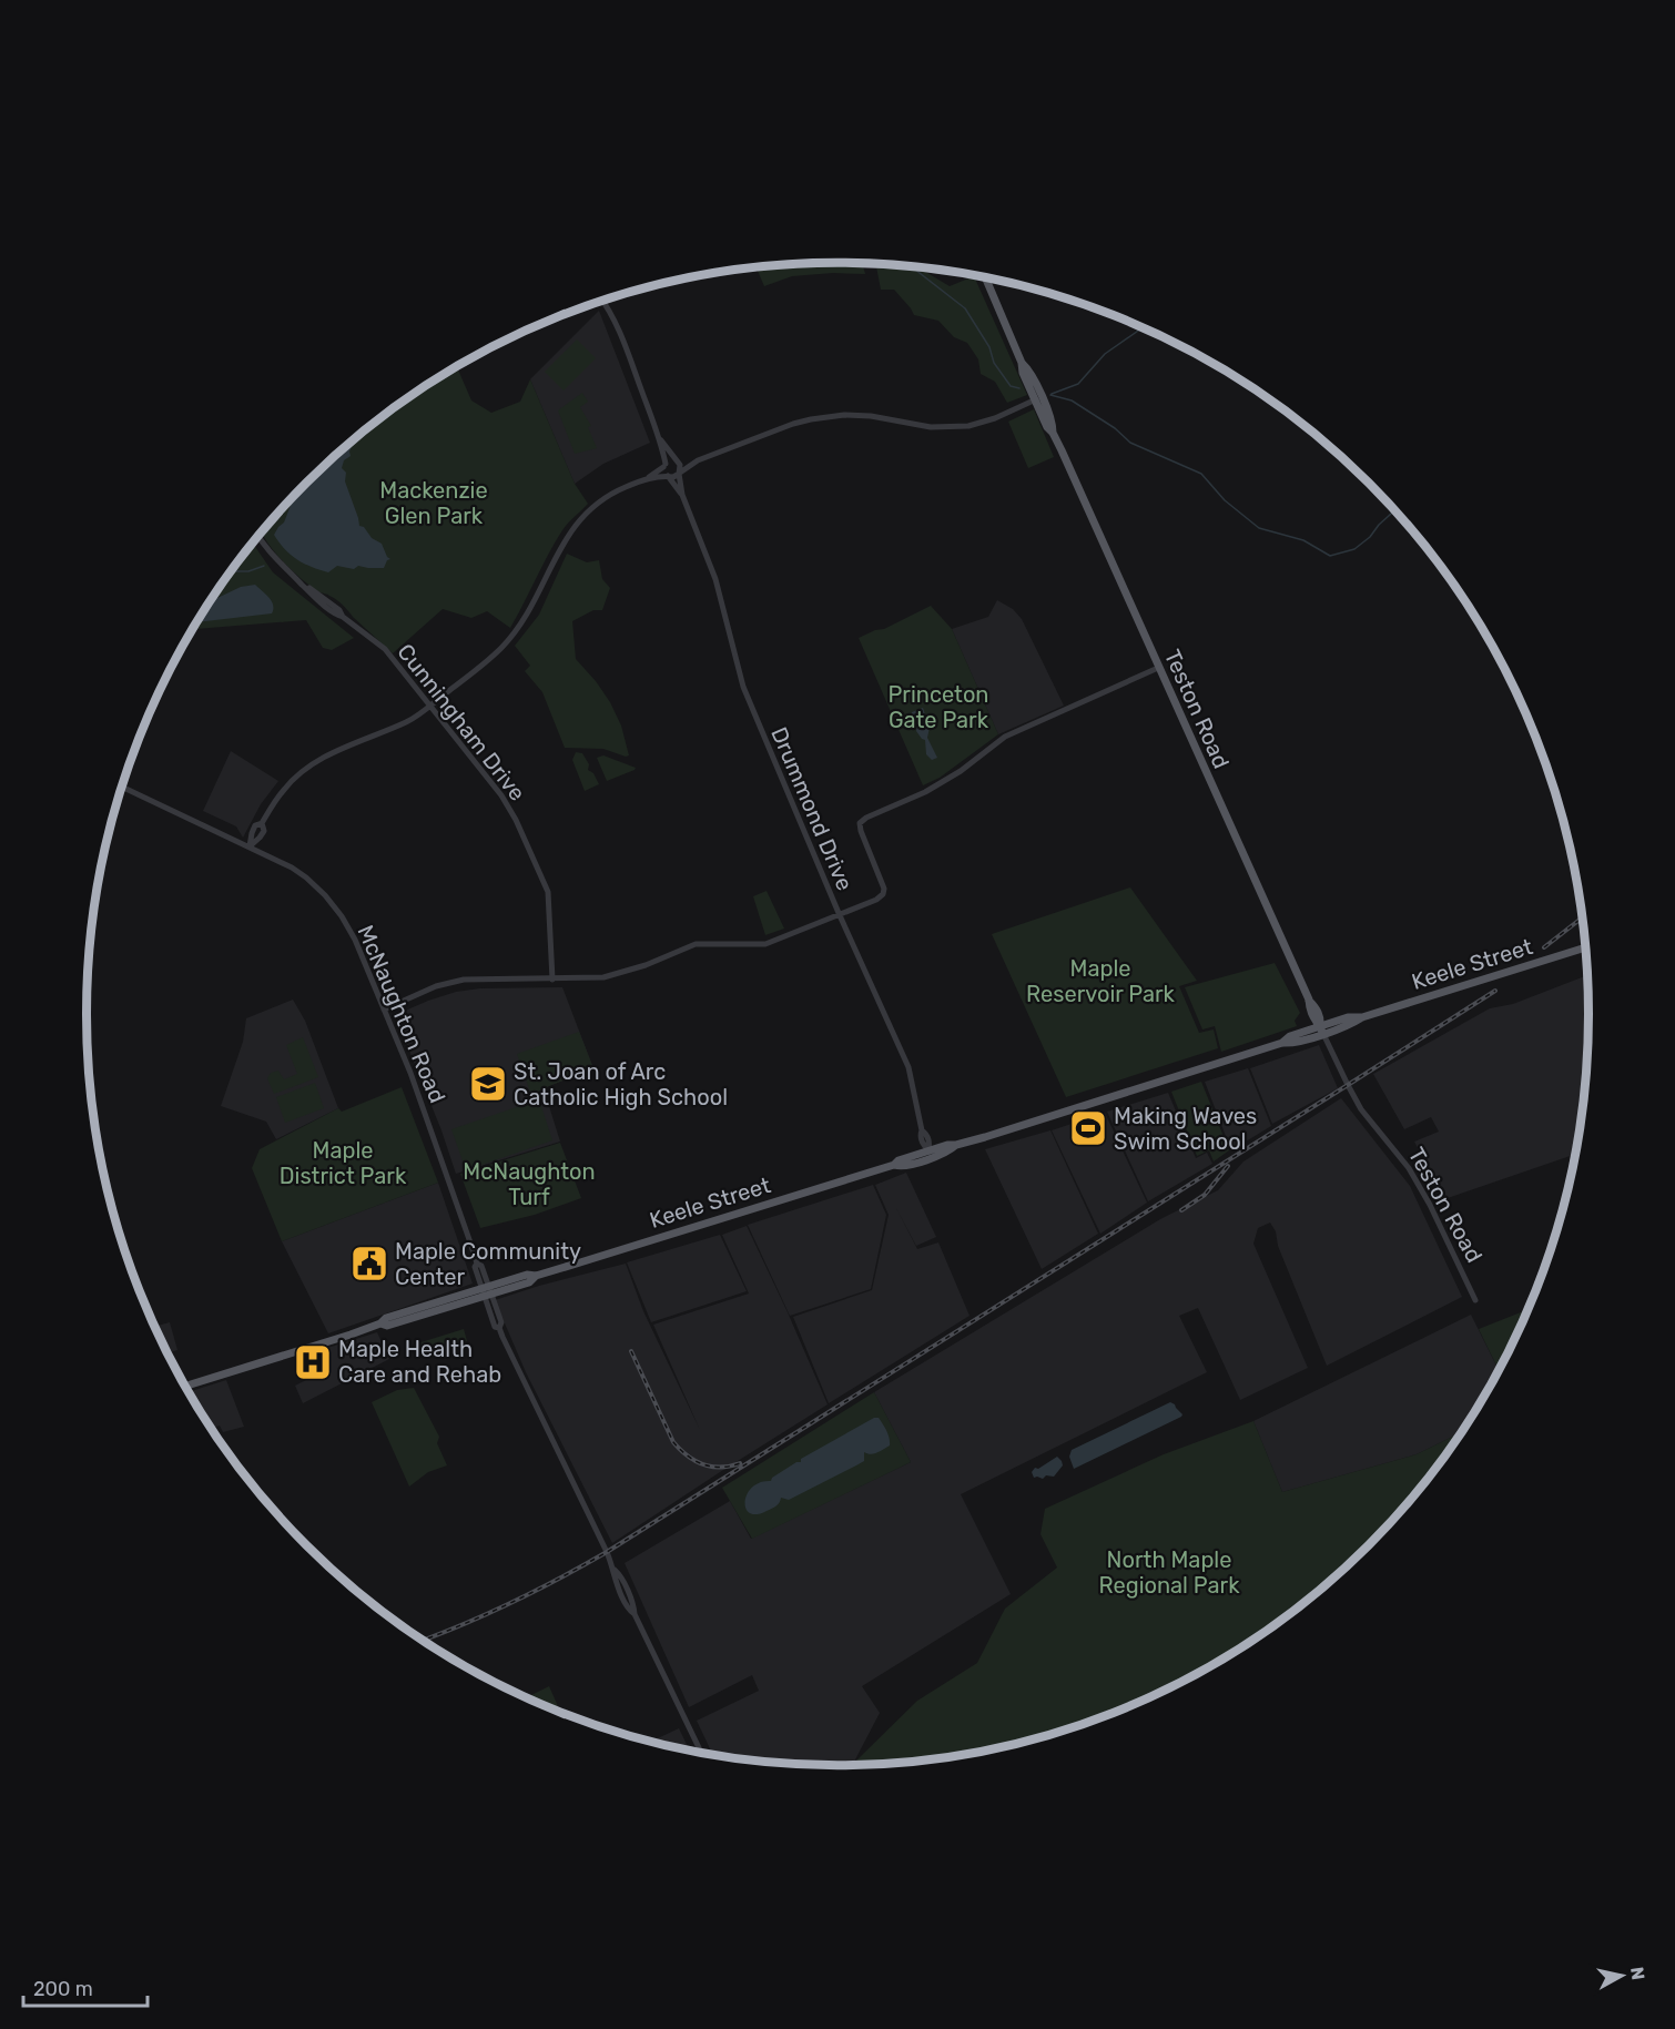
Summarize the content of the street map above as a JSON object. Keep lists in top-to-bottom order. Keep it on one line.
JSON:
{"streets":{"main road":["Teston Road","Keele Street"],"street":["Cunningham Drive","Drummond Drive","McNaughton Road"]},"crossings":[["Teston Road","Keele Street"],["Drummond Drive","Keele Street"],["Keele Street","McNaughton Road"]],"parks":["Mackenzie Glen Park","Princeton Gate Park","Maple Reservoir Park","Maple District Park","McNaughton Turf","North Maple Regional Park"],"places":{"school or university":["St. Joan of Arc Catholic High School"],"sports":["Making Waves Swim School"],"public building":["Maple Community Center"],"hospital":["Maple Health Care and Rehab"]},"scale_bar":"200 m","north":"right"}
